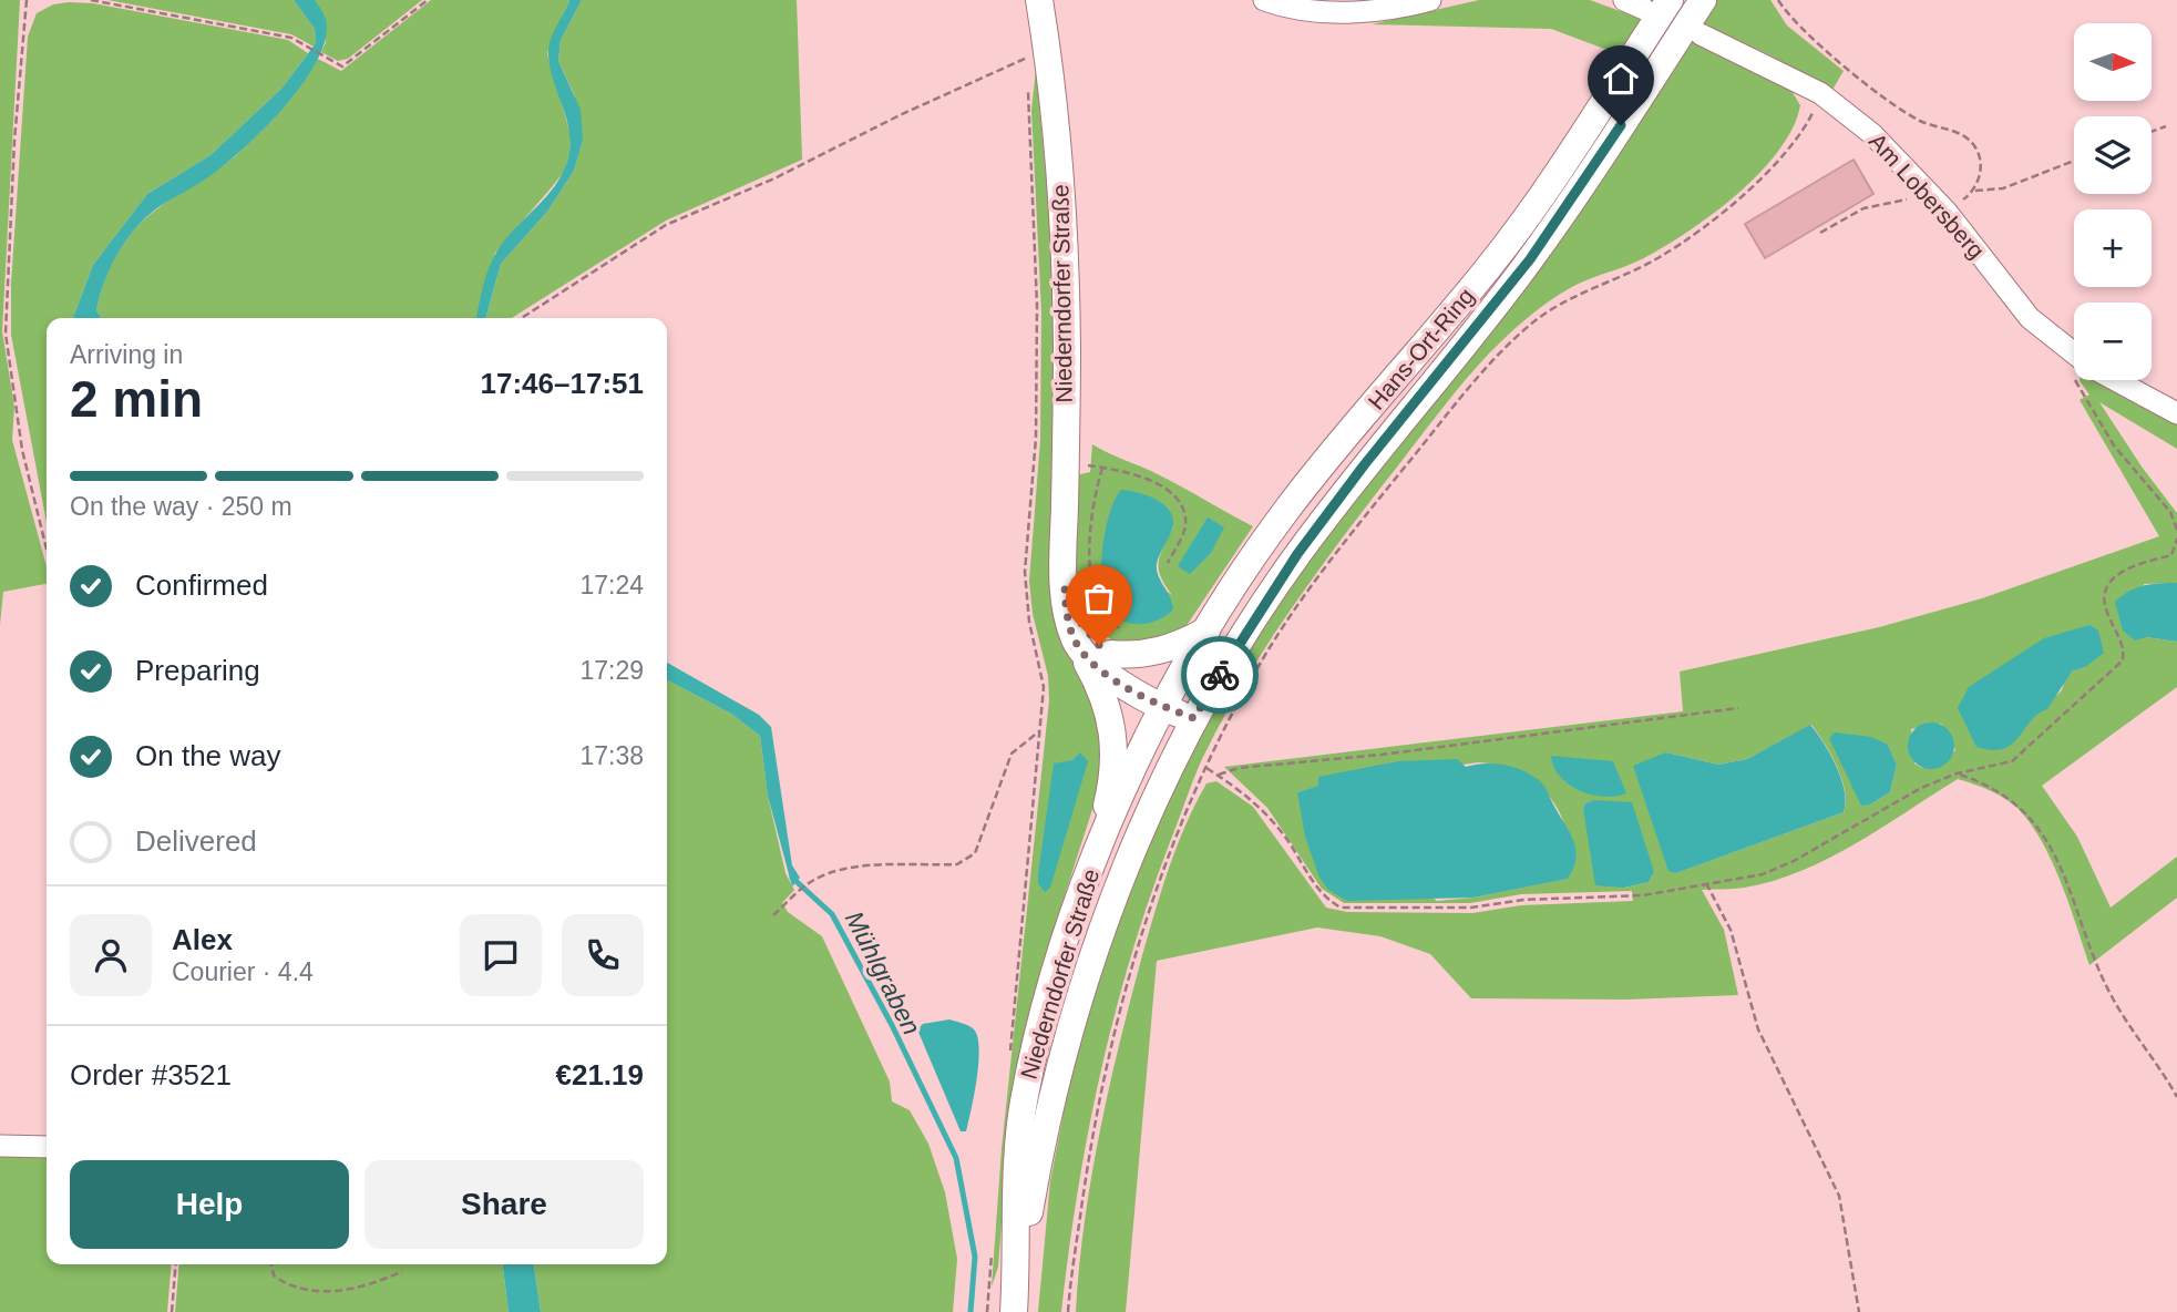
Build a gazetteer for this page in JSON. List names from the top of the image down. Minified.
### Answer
{"streets":{"main road":["Niederndorfer Straße","Hans-Ort-Ring"],"street":["Am Lobersberg"]},"crossings":[["Niederndorfer Straße","Hans-Ort-Ring"]],"water":["Mühlgraben"],"north":"right","page":{"map_buttons":["+","−"],"heading":["2 min","Arriving in","17:46–17:51"],"panel":["Alex","Courier · 4.4","Order #3521","€21.19"],"bar":"On the way · 250 m","list":[["Confirmed","17:24"],["Preparing","17:29"],["On the way","17:38"],"Delivered"],"buttons":["Help","Share"]}}
